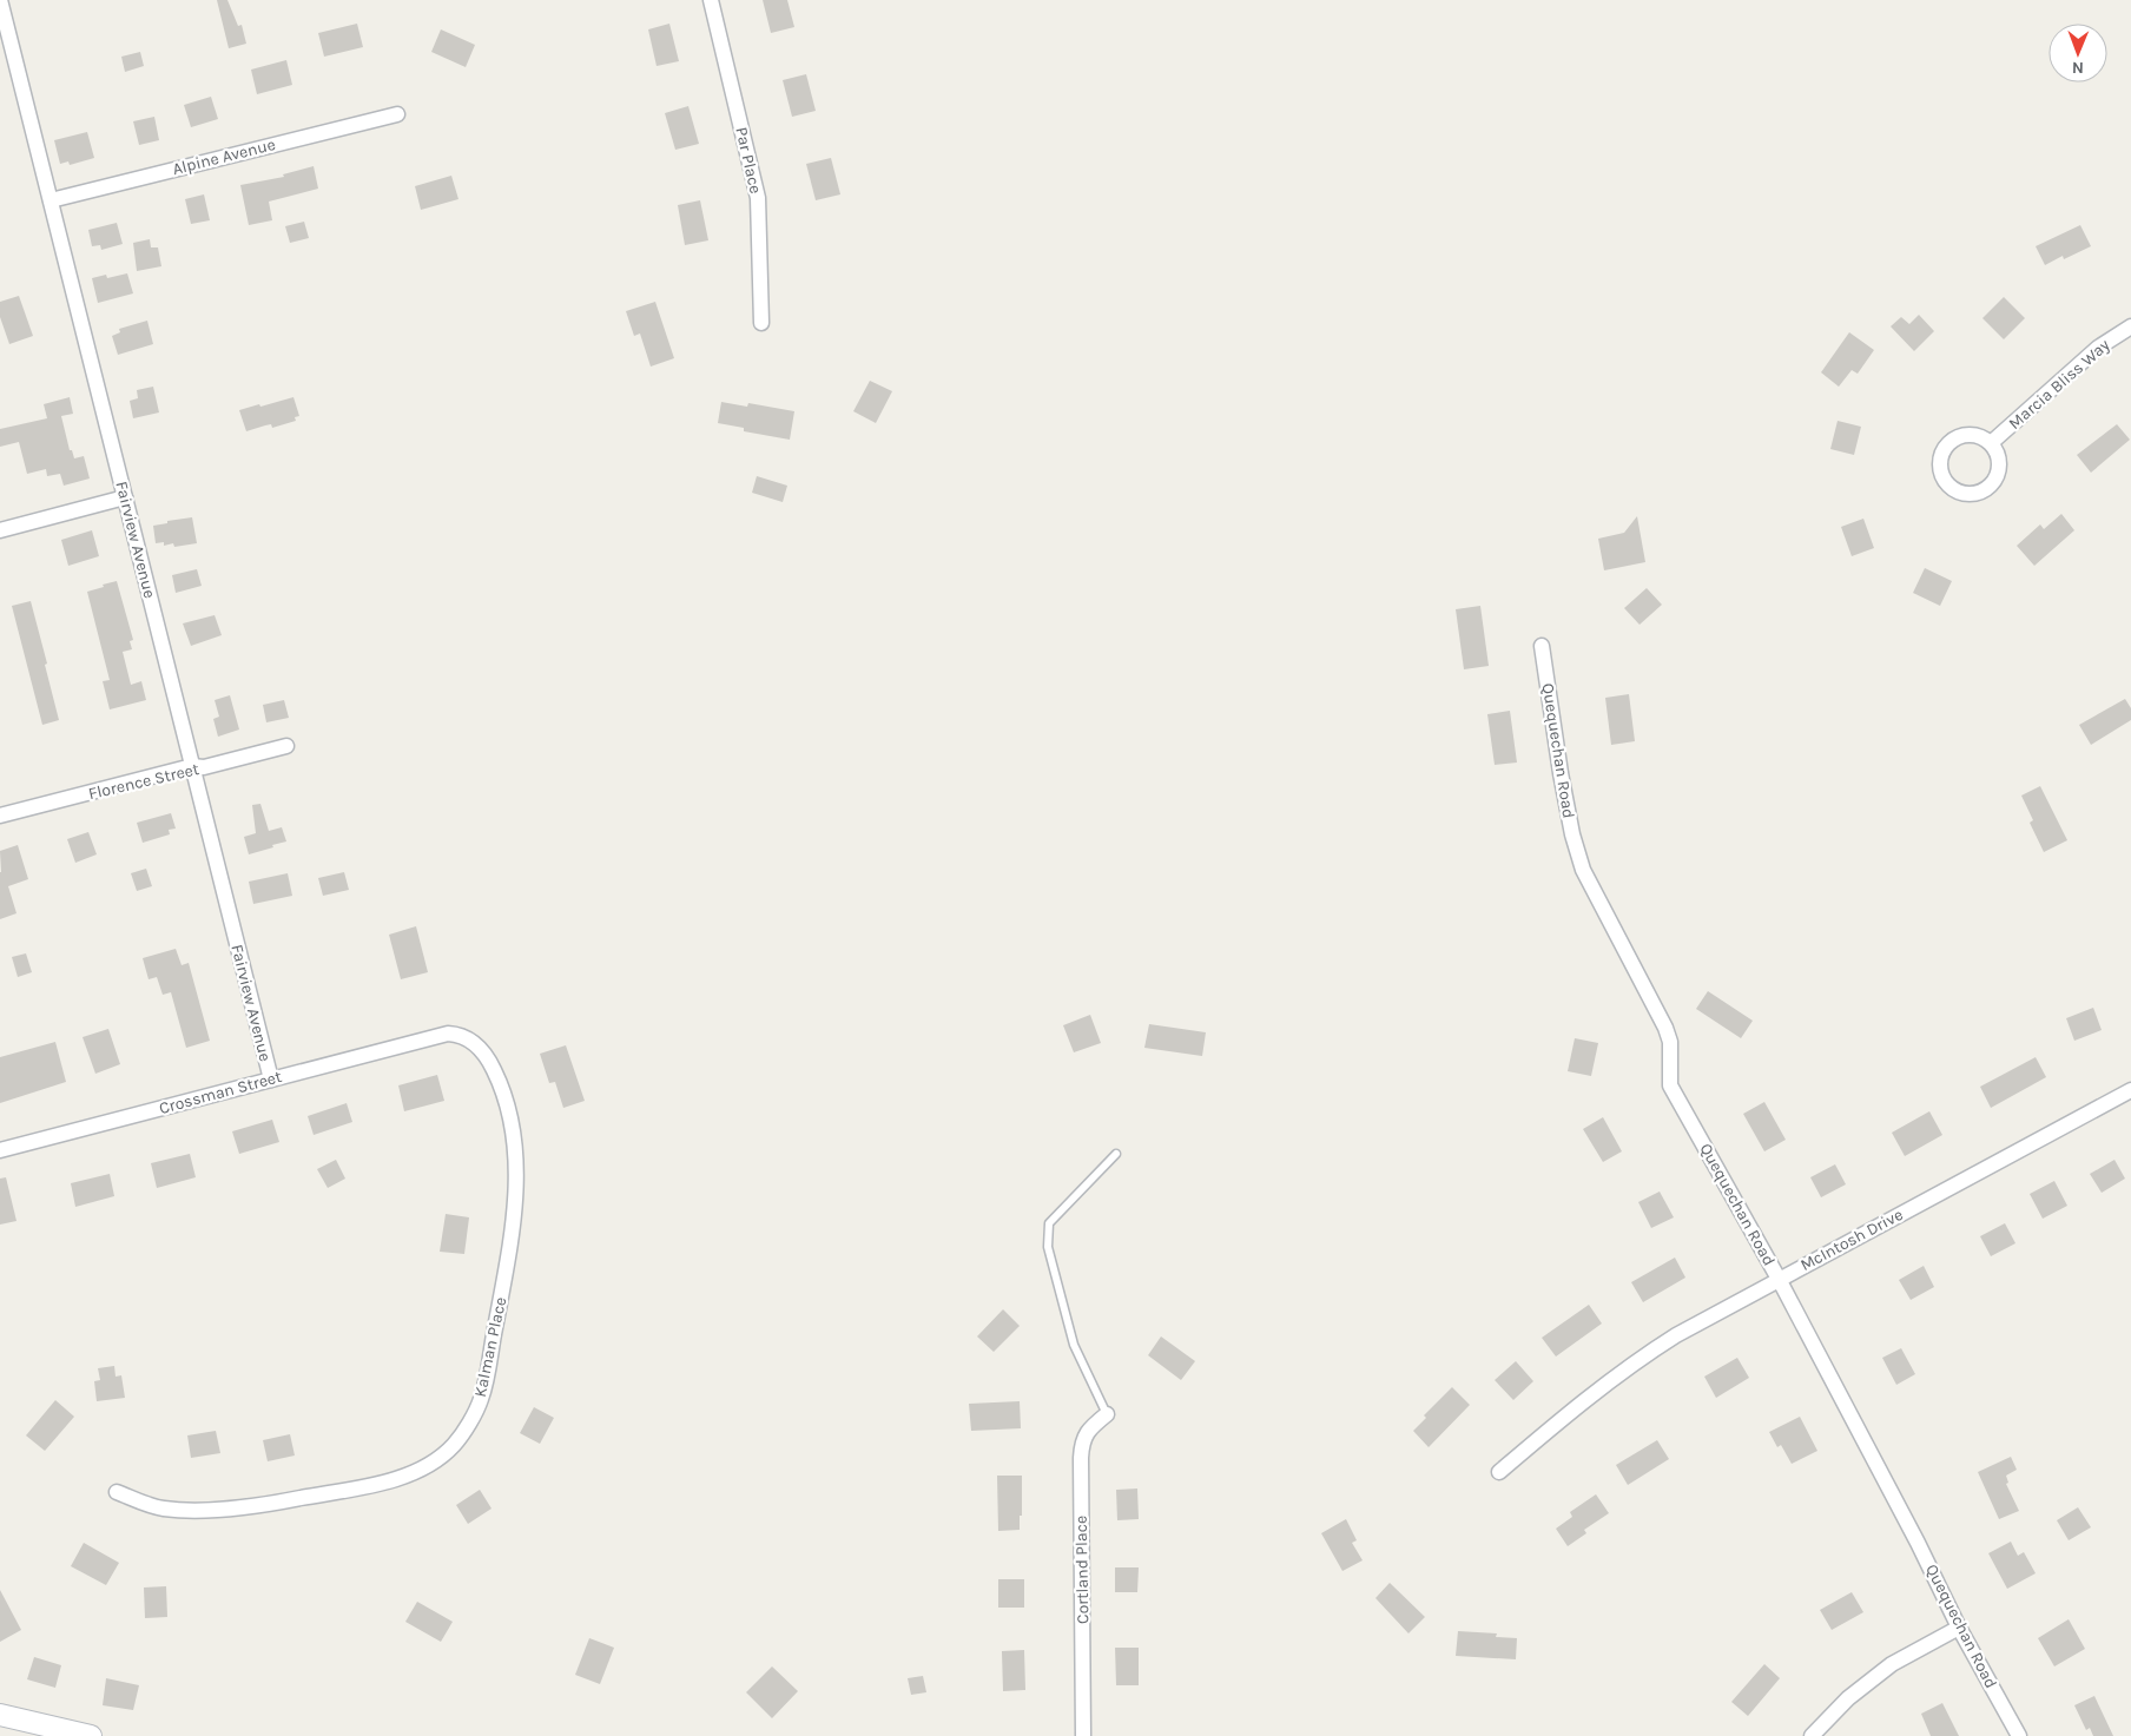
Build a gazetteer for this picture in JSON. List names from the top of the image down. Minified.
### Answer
{"streets":{"street":["Alpine Avenue","Par Place","Marcia Bliss Way","Fairview Avenue","Quequechan Road","Florence Street","Crossman Street","McIntosh Drive","Kalman Place","Cortland Place"]},"crossings":[["Alpine Avenue","Fairview Avenue"],["Fairview Avenue","Florence Street"],["Fairview Avenue","Crossman Street"],["Quequechan Road","McIntosh Drive"],["Crossman Street","Kalman Place"]],"north":"bottom"}
